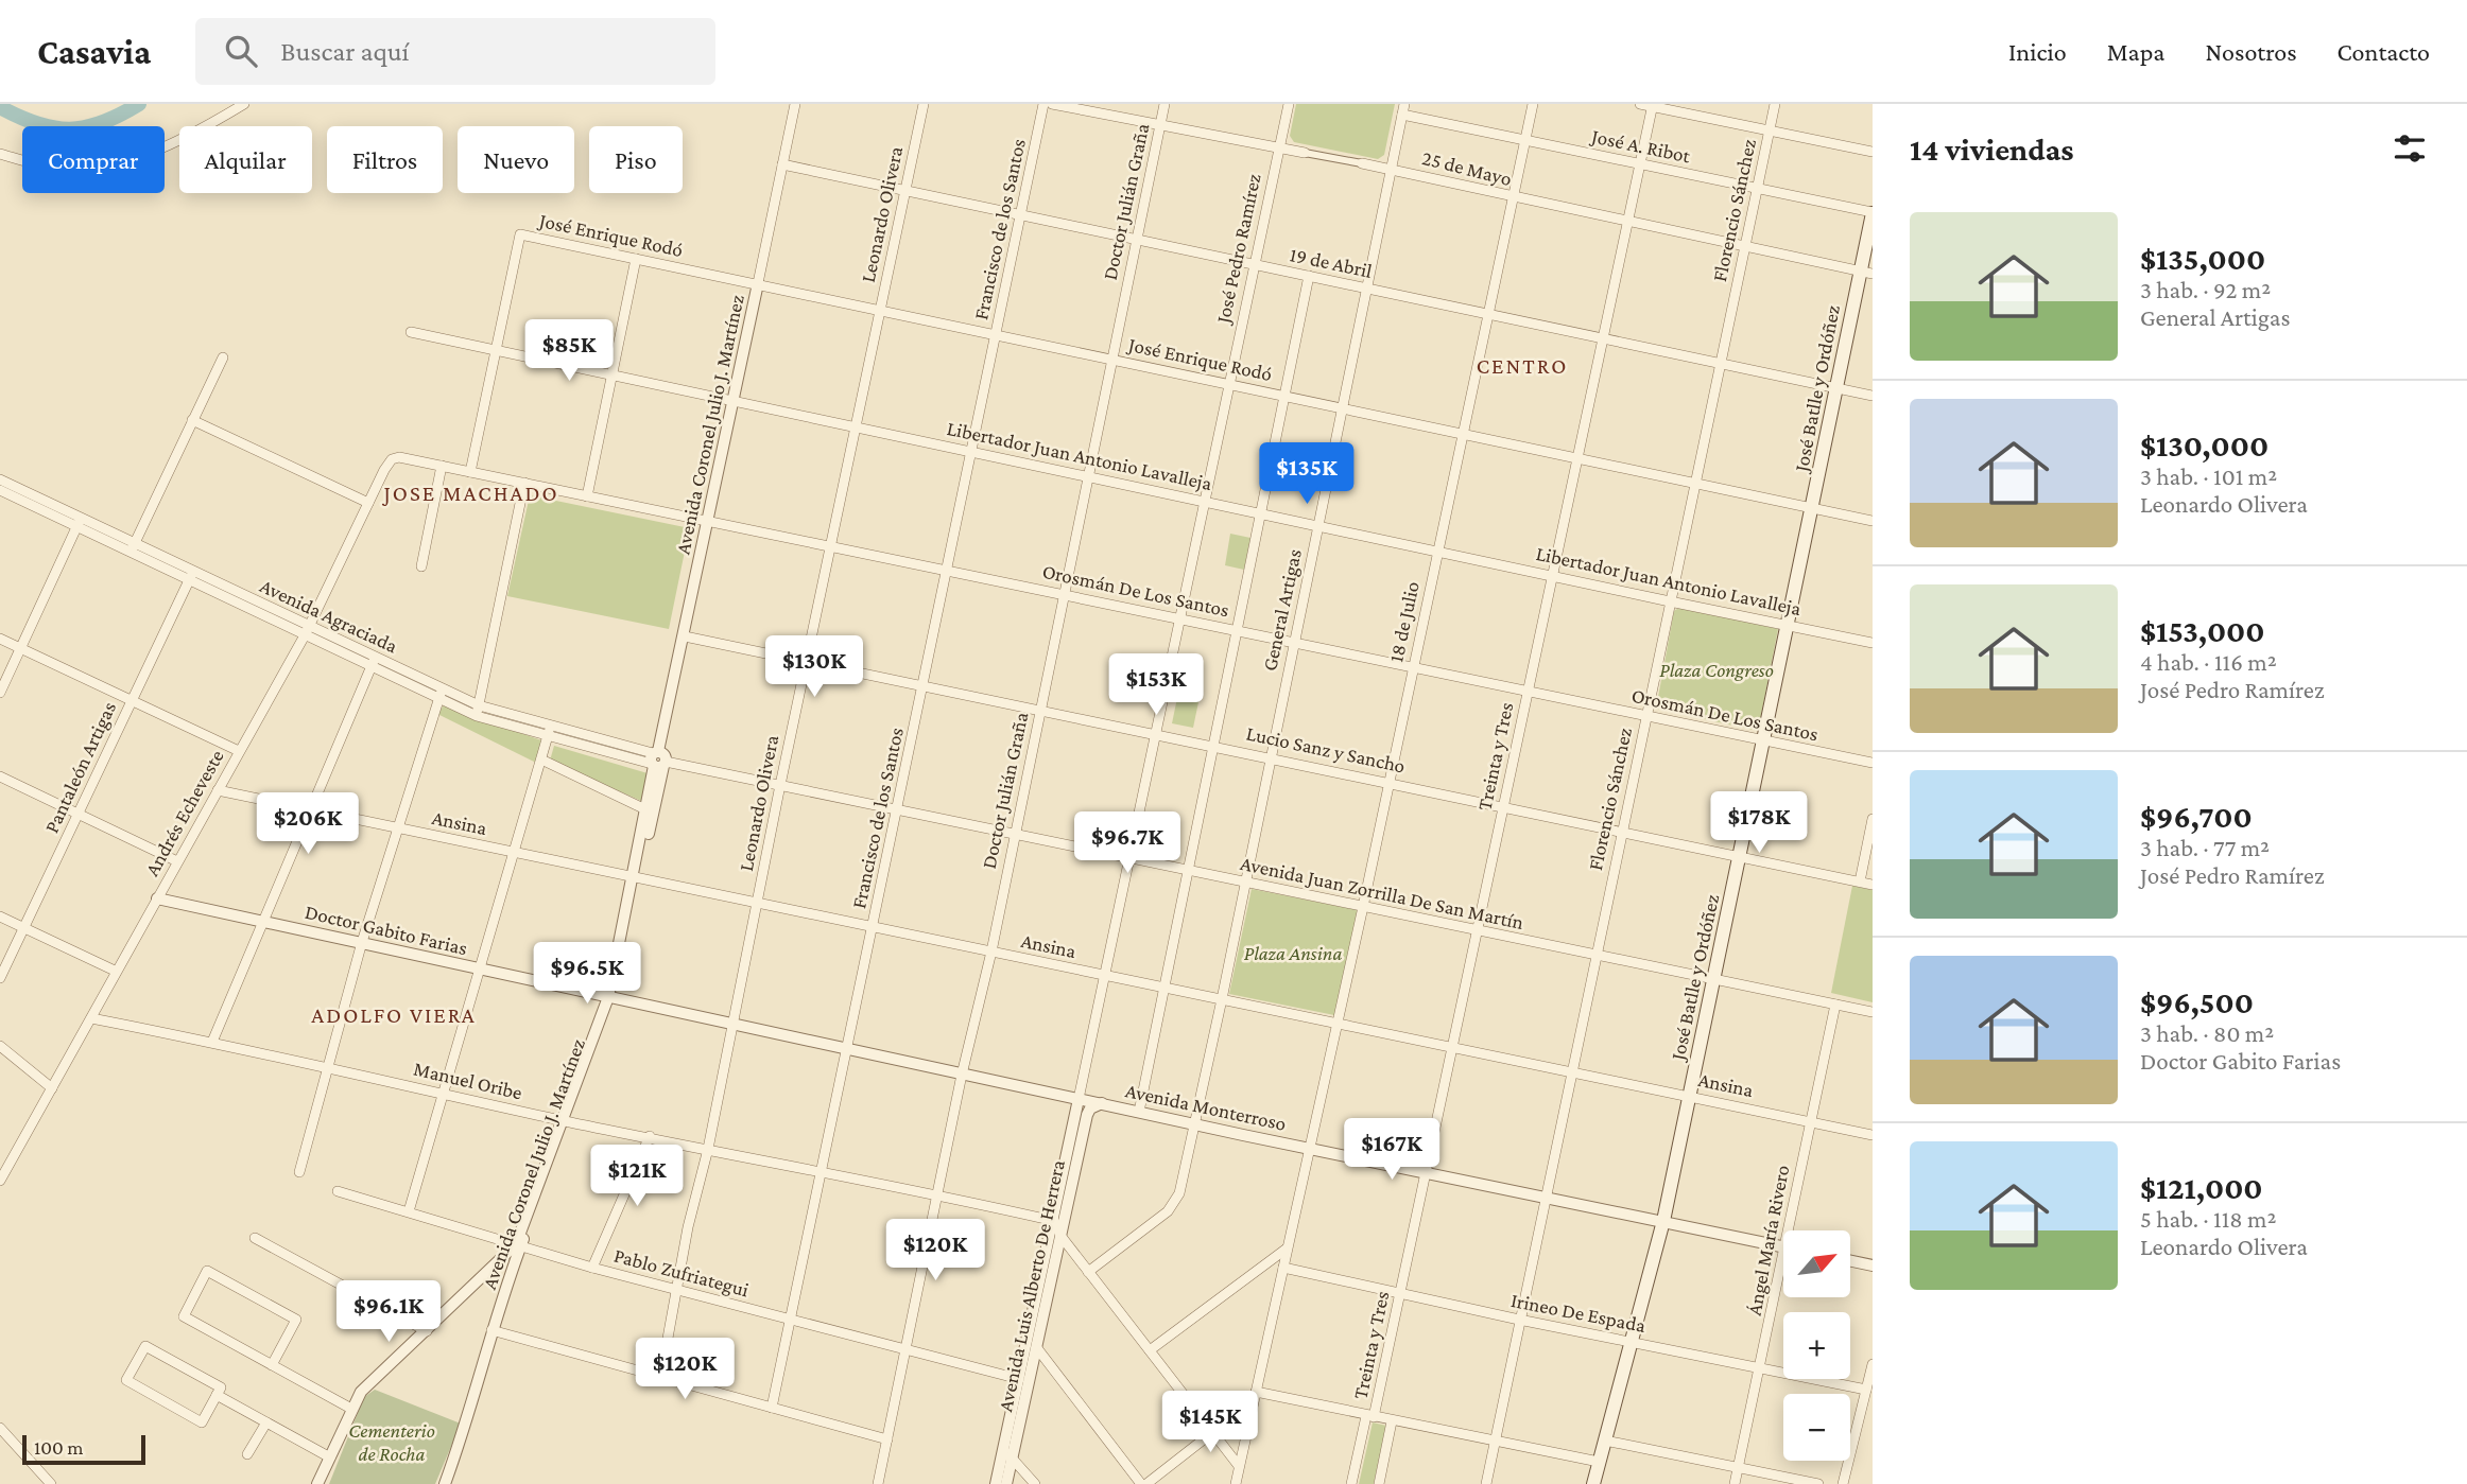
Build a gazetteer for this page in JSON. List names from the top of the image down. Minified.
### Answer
{"streets":{"main road":["José Batlle y Ordóñez"],"street":["José A. Ribot","25 de Mayo","Doctor Julián Graña","Florencio Sánchez","Leonardo Olivera","Francisco de los Santos","José Enrique Rodó","José Pedro Ramírez","19 de Abril","Avenida Coronel Julio J. Martínez","Libertador Juan Antonio Lavalleja","Orosmán De Los Santos","General Artigas","Avenida Agraciada","18 de Julio","Lucio Sanz y Sancho","Treinta y Tres","Pantaleón Artigas","Andrés Echeveste","Ansina","Avenida Juan Zorrilla De San Martín","Doctor Gabito Farias","Manuel Oribe","Avenida Monterroso","Ángel María Rivero","Pablo Zufriategui","Avenida Luis Alberto De Herrera","Irineo De Espada"]},"crossings":[["José A. Ribot","Florencio Sánchez"],["José A. Ribot","José Batlle y Ordóñez"],["José A. Ribot","General Artigas"],["José A. Ribot","18 de Julio"],["José A. Ribot","Treinta y Tres"],["25 de Mayo","Doctor Julián Graña"],["25 de Mayo","Florencio Sánchez"],["25 de Mayo","José Pedro Ramírez"],["25 de Mayo","José Batlle y Ordóñez"],["25 de Mayo","General Artigas"],["25 de Mayo","18 de Julio"],["25 de Mayo","Treinta y Tres"],["Doctor Julián Graña","José Enrique Rodó"],["Doctor Julián Graña","19 de Abril"],["Doctor Julián Graña","Libertador Juan Antonio Lavalleja"],["Doctor Julián Graña","Orosmán De Los Santos"],["Doctor Julián Graña","Lucio Sanz y Sancho"],["Doctor Julián Graña","Ansina"],["Doctor Julián Graña","Avenida Juan Zorrilla De San Martín"],["Doctor Julián Graña","Manuel Oribe"],["Doctor Julián Graña","Avenida Monterroso"],["Doctor Julián Graña","Pablo Zufriategui"],["Florencio Sánchez","José Enrique Rodó"],["Florencio Sánchez","19 de Abril"],["Florencio Sánchez","Libertador Juan Antonio Lavalleja"],["Florencio Sánchez","Orosmán De Los Santos"],["Florencio Sánchez","Lucio Sanz y Sancho"],["Florencio Sánchez","Ansina"],["Florencio Sánchez","Avenida Juan Zorrilla De San Martín"],["Florencio Sánchez","Avenida Monterroso"],["Florencio Sánchez","Irineo De Espada"],["Leonardo Olivera","José Enrique Rodó"],["Leonardo Olivera","19 de Abril"],["Leonardo Olivera","Libertador Juan Antonio Lavalleja"],["Leonardo Olivera","Orosmán De Los Santos"],["Leonardo Olivera","Lucio Sanz y Sancho"],["Leonardo Olivera","Ansina"],["Leonardo Olivera","Avenida Juan Zorrilla De San Martín"],["Leonardo Olivera","Manuel Oribe"],["Leonardo Olivera","Avenida Monterroso"],["Leonardo Olivera","Pablo Zufriategui"],["Francisco de los Santos","José Enrique Rodó"],["Francisco de los Santos","19 de Abril"],["Francisco de los Santos","Libertador Juan Antonio Lavalleja"],["Francisco de los Santos","Orosmán De Los Santos"],["Francisco de los Santos","Lucio Sanz y Sancho"],["Francisco de los Santos","Ansina"],["Francisco de los Santos","Avenida Juan Zorrilla De San Martín"],["Francisco de los Santos","Manuel Oribe"],["Francisco de los Santos","Avenida Monterroso"],["Francisco de los Santos","Pablo Zufriategui"],["José Enrique Rodó","José Pedro Ramírez"],["José Enrique Rodó","José Batlle y Ordóñez"],["José Enrique Rodó","Avenida Coronel Julio J. Martínez"],["José Enrique Rodó","Libertador Juan Antonio Lavalleja"],["José Enrique Rodó","General Artigas"],["José Enrique Rodó","18 de Julio"],["José Enrique Rodó","Treinta y Tres"],["José Pedro Ramírez","19 de Abril"],["José Pedro Ramírez","Libertador Juan Antonio Lavalleja"],["José Pedro Ramírez","Orosmán De Los Santos"],["José Pedro Ramírez","Lucio Sanz y Sancho"],["José Pedro Ramírez","Ansina"],["José Pedro Ramírez","Avenida Juan Zorrilla De San Martín"],["José Pedro Ramírez","Avenida Monterroso"],["José Pedro Ramírez","Avenida Luis Alberto De Herrera"],["19 de Abril","José Batlle y Ordóñez"],["19 de Abril","Avenida Coronel Julio J. Martínez"],["19 de Abril","General Artigas"],["19 de Abril","18 de Julio"],["19 de Abril","Treinta y Tres"],["José Batlle y Ordóñez","Libertador Juan Antonio Lavalleja"],["José Batlle y Ordóñez","Orosmán De Los Santos"],["José Batlle y Ordóñez","Lucio Sanz y Sancho"],["José Batlle y Ordóñez","Ansina"],["José Batlle y Ordóñez","Avenida Juan Zorrilla De San Martín"],["José Batlle y Ordóñez","Avenida Monterroso"],["José Batlle y Ordóñez","Irineo De Espada"],["Avenida Coronel Julio J. Martínez","Libertador Juan Antonio Lavalleja"],["Avenida Coronel Julio J. Martínez","Orosmán De Los Santos"],["Avenida Coronel Julio J. Martínez","Avenida Agraciada"],["Avenida Coronel Julio J. Martínez","Lucio Sanz y Sancho"],["Avenida Coronel Julio J. Martínez","Ansina"],["Avenida Coronel Julio J. Martínez","Avenida Juan Zorrilla De San Martín"],["Avenida Coronel Julio J. Martínez","Doctor Gabito Farias"],["Avenida Coronel Julio J. Martínez","Manuel Oribe"],["Avenida Coronel Julio J. Martínez","Avenida Monterroso"],["Avenida Coronel Julio J. Martínez","Pablo Zufriategui"],["Libertador Juan Antonio Lavalleja","General Artigas"],["Libertador Juan Antonio Lavalleja","18 de Julio"],["Libertador Juan Antonio Lavalleja","Treinta y Tres"],["Orosmán De Los Santos","General Artigas"],["Orosmán De Los Santos","18 de Julio"],["Orosmán De Los Santos","Treinta y Tres"],["Orosmán De Los Santos","Andrés Echeveste"],["General Artigas","Lucio Sanz y Sancho"],["General Artigas","Ansina"],["General Artigas","Avenida Juan Zorrilla De San Martín"],["General Artigas","Avenida Monterroso"],["Avenida Agraciada","Pantaleón Artigas"],["Avenida Agraciada","Andrés Echeveste"],["Avenida Agraciada","Avenida Juan Zorrilla De San Martín"],["18 de Julio","Lucio Sanz y Sancho"],["18 de Julio","Ansina"],["18 de Julio","Avenida Juan Zorrilla De San Martín"],["18 de Julio","Avenida Monterroso"],["18 de Julio","Irineo De Espada"],["Lucio Sanz y Sancho","Treinta y Tres"],["Treinta y Tres","Ansina"],["Treinta y Tres","Avenida Juan Zorrilla De San Martín"],["Treinta y Tres","Avenida Monterroso"],["Treinta y Tres","Irineo De Espada"],["Andrés Echeveste","Ansina"],["Andrés Echeveste","Doctor Gabito Farias"],["Andrés Echeveste","Manuel Oribe"],["Ansina","Ángel María Rivero"],["Avenida Juan Zorrilla De San Martín","Ángel María Rivero"],["Doctor Gabito Farias","Avenida Monterroso"],["Manuel Oribe","Avenida Luis Alberto De Herrera"],["Avenida Monterroso","Avenida Luis Alberto De Herrera"],["Ángel María Rivero","Irineo De Espada"],["Pablo Zufriategui","Avenida Luis Alberto De Herrera"]],"districts":["CENTRO","JOSE MACHADO","ADOLFO VIERA"],"parks":["Plaza Congreso","Plaza Ansina","Cementerio de Rocha"],"scale_bar":"100 m","north":"top right","page":{"header":"Casavia","search":"Buscar aquí","nav":["Inicio","Mapa","Nosotros","Contacto"],"heading":"14 viviendas","chip":["Comprar","Alquilar","Filtros","Nuevo","Piso"],"list":[{"name":"$135,000","note":"3 hab. · 92 m² · General Artigas"},{"name":"$130,000","note":"3 hab. · 101 m² · Leonardo Olivera"},{"name":"$153,000","note":"4 hab. · 116 m² · José Pedro Ramírez"},{"name":"$96,700","note":"3 hab. · 77 m² · José Pedro Ramírez"},{"name":"$96,500","note":"3 hab. · 80 m² · Doctor Gabito Farias"},{"name":"$121,000","note":"5 hab. · 118 m² · Leonardo Olivera"}],"price":["$85K","$135K","$130K","$153K","$178K","$206K","$96.7K","$96.5K","$167K","$121K","$120K","$96.1K","$120K","$145K"],"map_buttons":["+","−"],"scale":"100 m"}}
